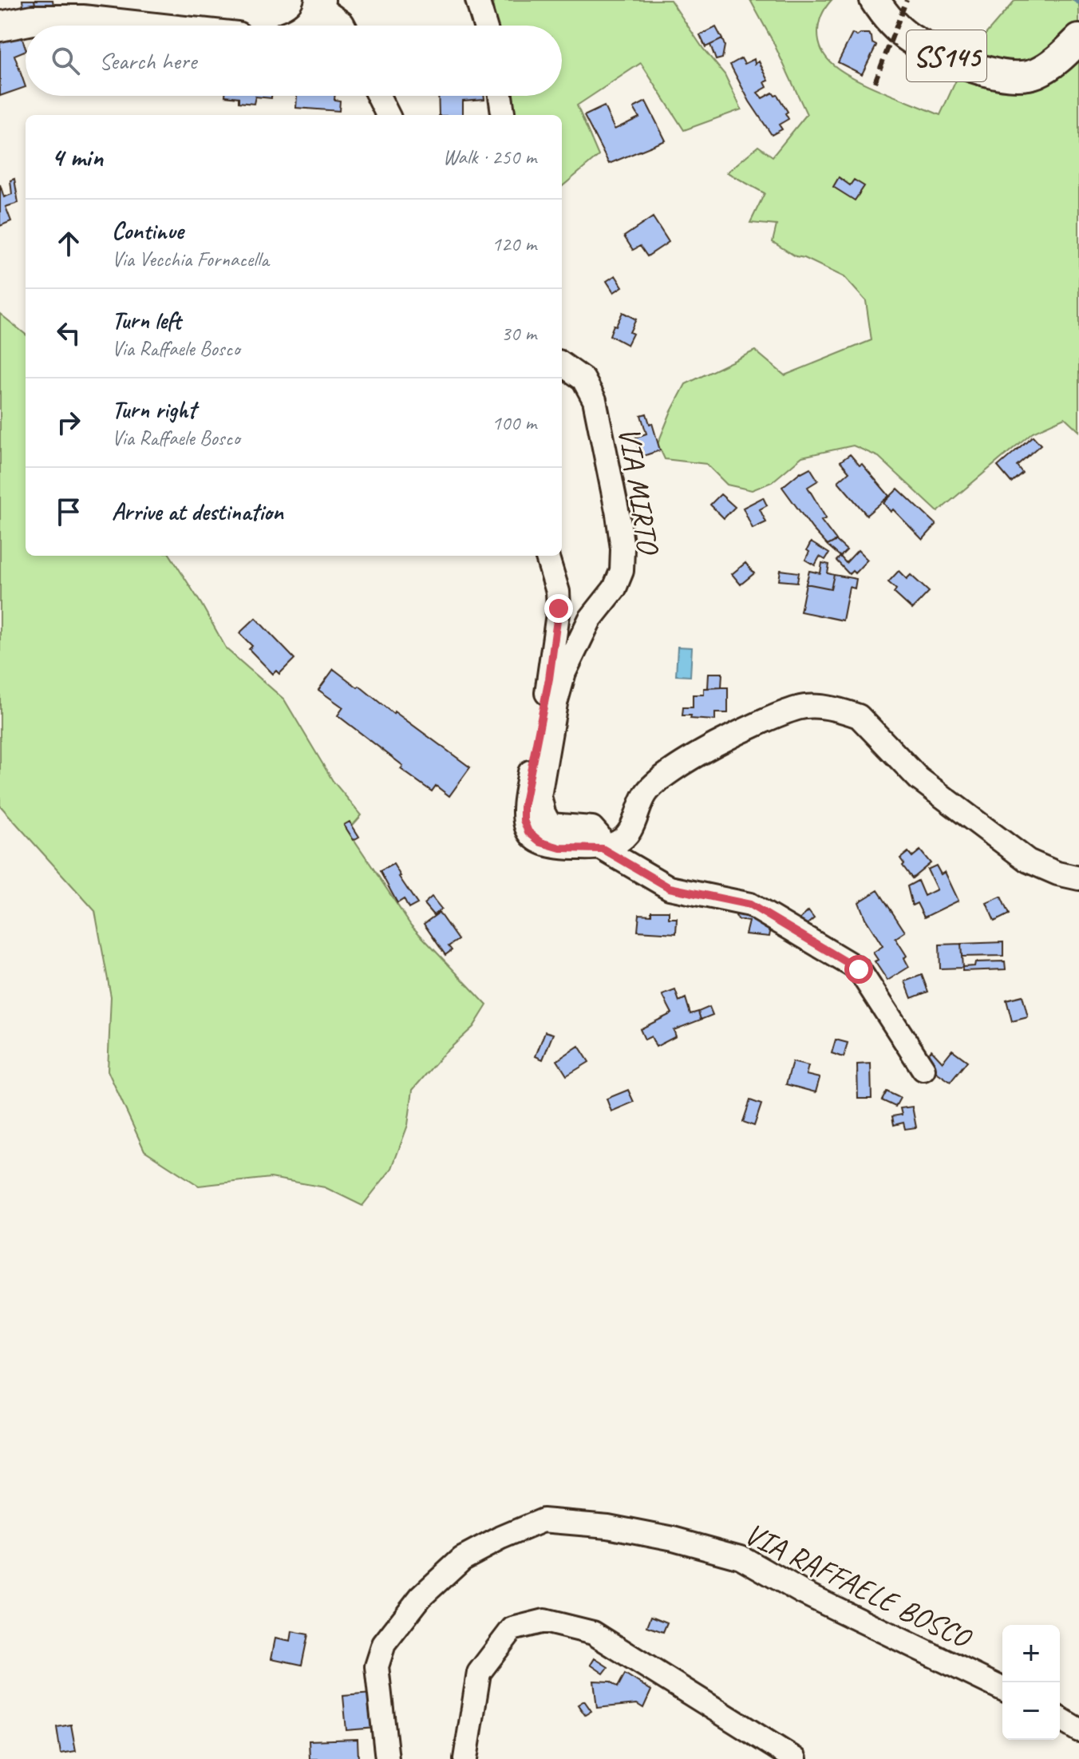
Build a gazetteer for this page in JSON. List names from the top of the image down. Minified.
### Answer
{"streets":{"main road":["SS145"],"street":["VIA MIRTO","VIA RAFFAELE BOSCO"]},"page":{"search":"Search here","heading":["4 min","Walk · 250 m"],"list":[["Continue","Via Vecchia Fornacella","120 m"],["Turn left","Via Raffaele Bosco","30 m"],["Turn right","Via Raffaele Bosco","100 m"],"Arrive at destination"],"map_buttons":["+","−"]}}
